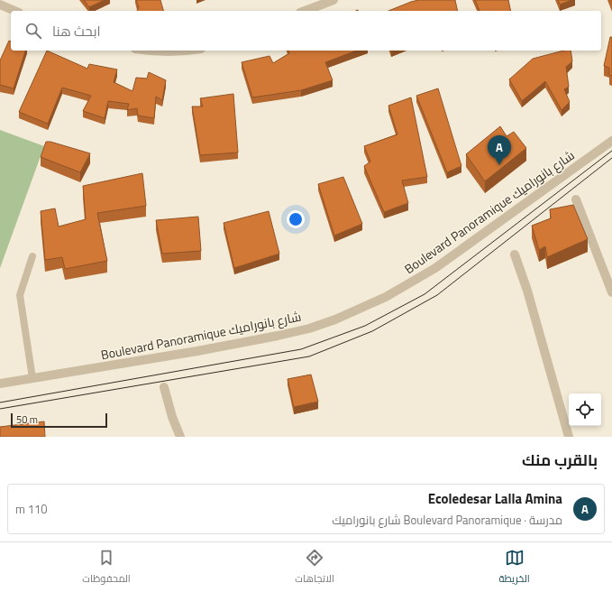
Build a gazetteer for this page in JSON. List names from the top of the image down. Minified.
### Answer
{"streets":{"street":["Boulevard Panoramique شارع بانوراميك"]},"scale_bar":"50 m","page":{"search":"ابحث هنا","pins":"A","scale":"50 m","heading":"بالقرب منك","list":[{"mark":"A","name":"Ecoledesar Lalla Amina","note":"مدرسة · Boulevard Panoramique شارع بانوراميك","value":"110 m"}],"nav":["الخريطة","الاتجاهات","المحفوظات"]}}
